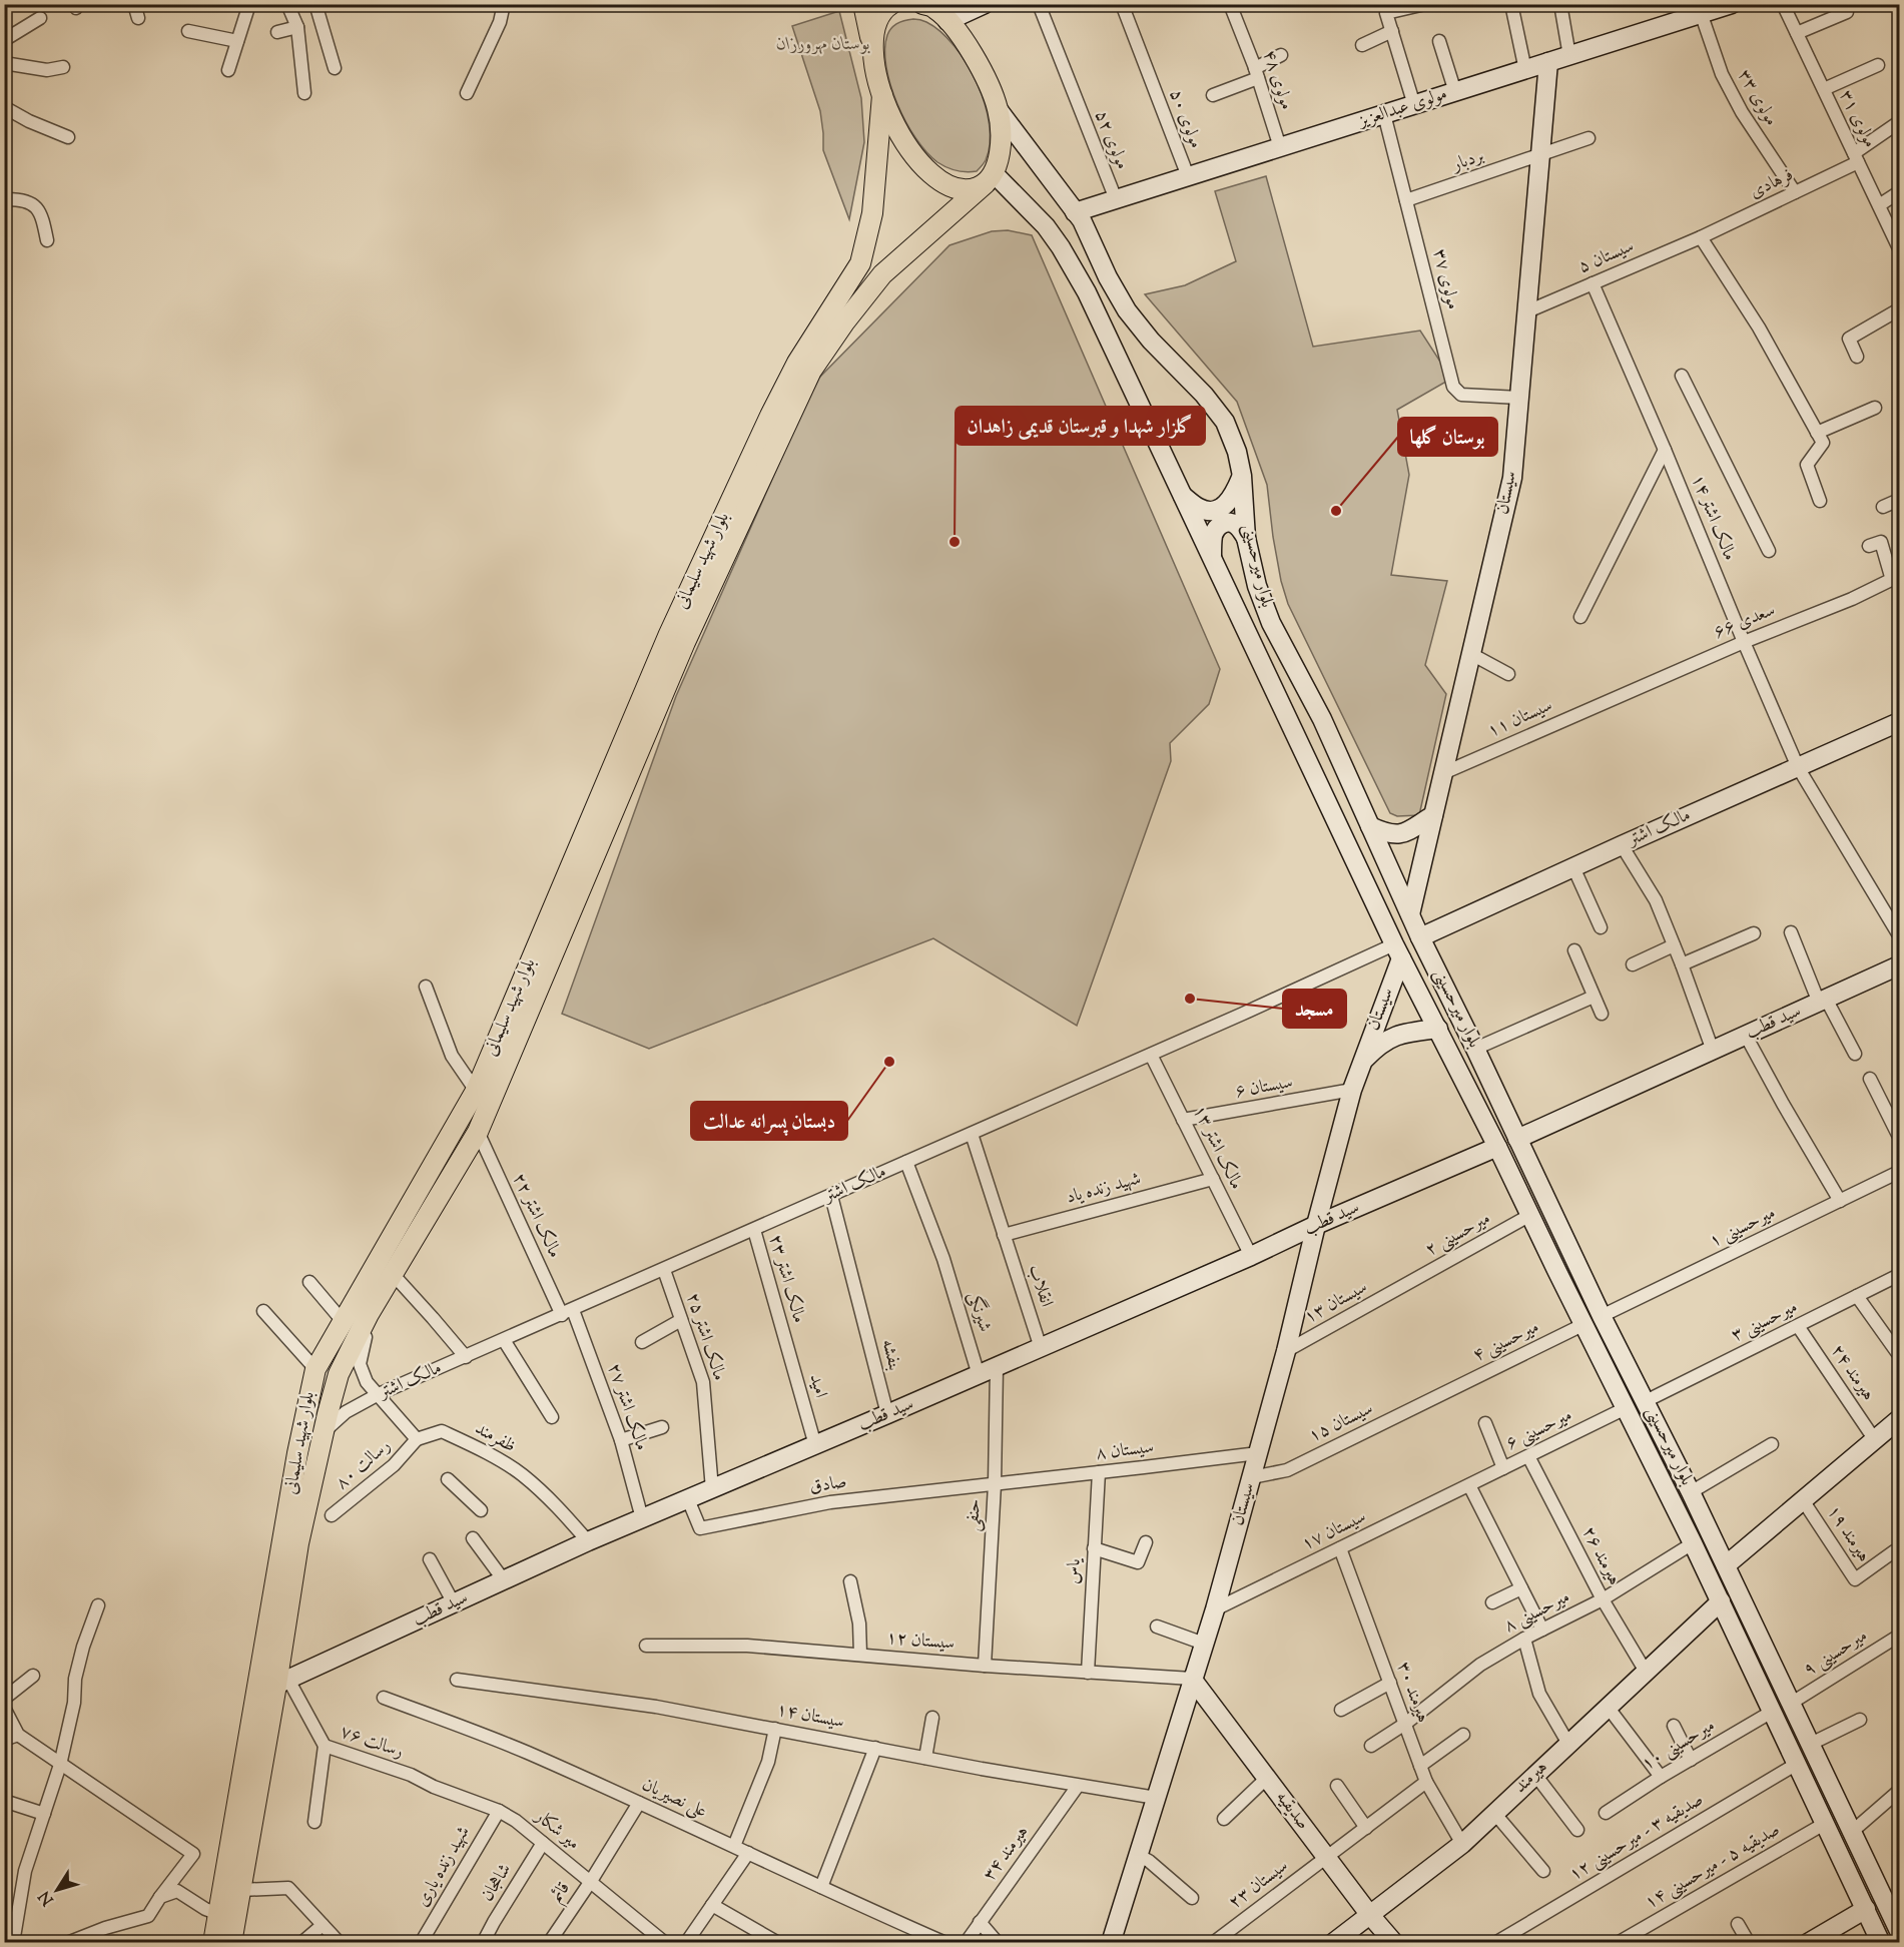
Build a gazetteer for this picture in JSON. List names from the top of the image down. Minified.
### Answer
{"streets":{"main road":["مولوی عبدالعزیز","سیستان","بلوار شهید سلیمانی","بلوار میرحسینی","مالک اشتر","سید قطب","هیرمند","صدیقیه"],"street":["مولوی ۴۸","مولوی ۳۳","مولوی ۵۰","مولوی ۳۱","مولوی ۵۲","بردبار","فرهادی","سیستان ۵","مولوی ۳۷","مالک اشتر ۱۴","سعدی ۶۶","سیستان ۱۱","سیستان ۶","مالک اشتر ۱۳","شهید زنده یاد","مالک اشتر ۲۲","میرحسینی ۱","میرحسینی ۲","مالک اشتر ۲۳","انقلاب","سیستان ۱۳","شیرنگی","میرحسینی ۳","مالک اشتر ۲۵","میرحسینی ۴","بنفشه","هیرمند ۲۴","امید","مالک اشتر ۲۷","سیستان ۱۵","میرحسینی ۶","ظفرمند","سیستان ۸","رسالت ۸۰","صادق","حنفی","سیستان ۱۷","هیرمند ۱۹","هیرمند ۲۶","یاس","میرحسینی ۸","سیستان ۱۲","میرحسینی ۹","هیرمند ۳۰","سیستان ۱۴","رسالت ۷۶","میرحسینی ۱۰","علی نصیریان","میر شکار","صدیقیه ۳ - میرحسینی ۱۲","هیرمند ۳۴","شهید زنده یاری","صدیقیه ۵ - میرحسینی ۱۴","شاهجان","سیستان ۲۳","قائم"]},"crossings":[["مولوی ۴۸","مولوی عبدالعزیز"],["مولوی ۳۳","مولوی عبدالعزیز"],["مولوی ۳۳","فرهادی"],["مولوی عبدالعزیز","مولوی ۵۰"],["مولوی عبدالعزیز","مولوی ۵۲"],["مولوی عبدالعزیز","مولوی ۳۷"],["مولوی عبدالعزیز","سیستان"],["مولوی عبدالعزیز","بلوار میرحسینی"],["مولوی ۳۱","فرهادی"],["بردبار","مولوی ۳۷"],["بردبار","سیستان"],["فرهادی","سیستان ۵"],["سیستان ۵","سیستان"],["سیستان ۵","مالک اشتر ۱۴"],["مولوی ۳۷","سیستان"],["سیستان","بلوار میرحسینی"],["سیستان","سیستان ۱۱"],["سیستان","مالک اشتر"],["سیستان","سید قطب"],["سیستان","سیستان ۶"],["سیستان","سیستان ۱۳"],["سیستان","سیستان ۱۵"],["سیستان","سیستان ۸"],["سیستان","سیستان ۱۷"],["سیستان","سیستان ۱۲"],["سیستان","سیستان ۱۴"],["سیستان","صدیقیه"],["مالک اشتر ۱۴","سعدی ۶۶"],["مالک اشتر ۱۴","مالک اشتر"],["بلوار شهید سلیمانی","بلوار میرحسینی"],["بلوار شهید سلیمانی","مالک اشتر"],["بلوار شهید سلیمانی","سید قطب"],["بلوار شهید سلیمانی","مالک اشتر ۲۲"],["بلوار شهید سلیمانی","رسالت ۷۶"],["بلوار میرحسینی","مالک اشتر"],["بلوار میرحسینی","سید قطب"],["بلوار میرحسینی","میرحسینی ۱"],["بلوار میرحسینی","میرحسینی ۲"],["بلوار میرحسینی","میرحسینی ۳"],["بلوار میرحسینی","میرحسینی ۴"],["بلوار میرحسینی","میرحسینی ۶"],["بلوار میرحسینی","میرحسینی ۸"],["بلوار میرحسینی","میرحسینی ۹"],["بلوار میرحسینی","میرحسینی ۱۰"],["بلوار میرحسینی","هیرمند"],["بلوار میرحسینی","صدیقیه ۳ - میرحسینی ۱۲"],["بلوار میرحسینی","صدیقیه ۵ - میرحسینی ۱۴"],["سعدی ۶۶","سیستان ۱۱"],["مالک اشتر","مالک اشتر ۱۳"],["مالک اشتر","مالک اشتر ۲۲"],["مالک اشتر","مالک اشتر ۲۳"],["مالک اشتر","انقلاب"],["مالک اشتر","شیرنگی"],["مالک اشتر","مالک اشتر ۲۵"],["مالک اشتر","بنفشه"],["مالک اشتر","مالک اشتر ۲۷"],["سید قطب","مالک اشتر ۱۳"],["سید قطب","انقلاب"],["سید قطب","شیرنگی"],["سید قطب","مالک اشتر ۲۵"],["سید قطب","بنفشه"],["سید قطب","امید"],["سید قطب","مالک اشتر ۲۷"],["سید قطب","ظفرمند"],["سید قطب","صادق"],["سید قطب","حنفی"],["سید قطب","رسالت ۷۶"],["سیستان ۶","مالک اشتر ۱۳"],["مالک اشتر ۱۳","شهید زنده یاد"],["شهید زنده یاد","انقلاب"],["مالک اشتر ۲۲","مالک اشتر ۲۷"],["میرحسینی ۲","سیستان ۱۳"],["مالک اشتر ۲۳","امید"],["میرحسینی ۳","هیرمند ۲۴"],["میرحسینی ۴","سیستان ۱۵"],["میرحسینی ۶","سیستان ۱۷"],["میرحسینی ۶","هیرمند ۲۶"],["ظفرمند","رسالت ۸۰"],["سیستان ۸","صادق"],["سیستان ۸","حنفی"],["سیستان ۸","یاس"],["صادق","حنفی"],["حنفی","سیستان ۱۲"],["سیستان ۱۷","هیرمند ۳۰"],["هیرمند ۲۶","میرحسینی ۸"],["هیرمند ۲۶","هیرمند"],["یاس","سیستان ۱۲"],["میرحسینی ۸","هیرمند ۳۰"],["سیستان ۱۲","صدیقیه"],["هیرمند ۳۰","هیرمند"],["هیرمند ۳۰","سیستان ۲۳"],["سیستان ۱۴","هیرمند ۳۴"],["رسالت ۷۶","میر شکار"],["هیرمند","صدیقیه"],["علی نصیریان","قائم"],["صدیقیه","سیستان ۲۳"],["میر شکار","شهید زنده یاری"],["میر شکار","شاهجان"],["میر شکار","قائم"]],"parks":["بوستان مهرورزان"],"places":["بوستان گلها","گلزار شهدا و قبرستان قدیمی زاهدان","مسجد","دبستان پسرانه عدالت"],"north":"bottom left"}
